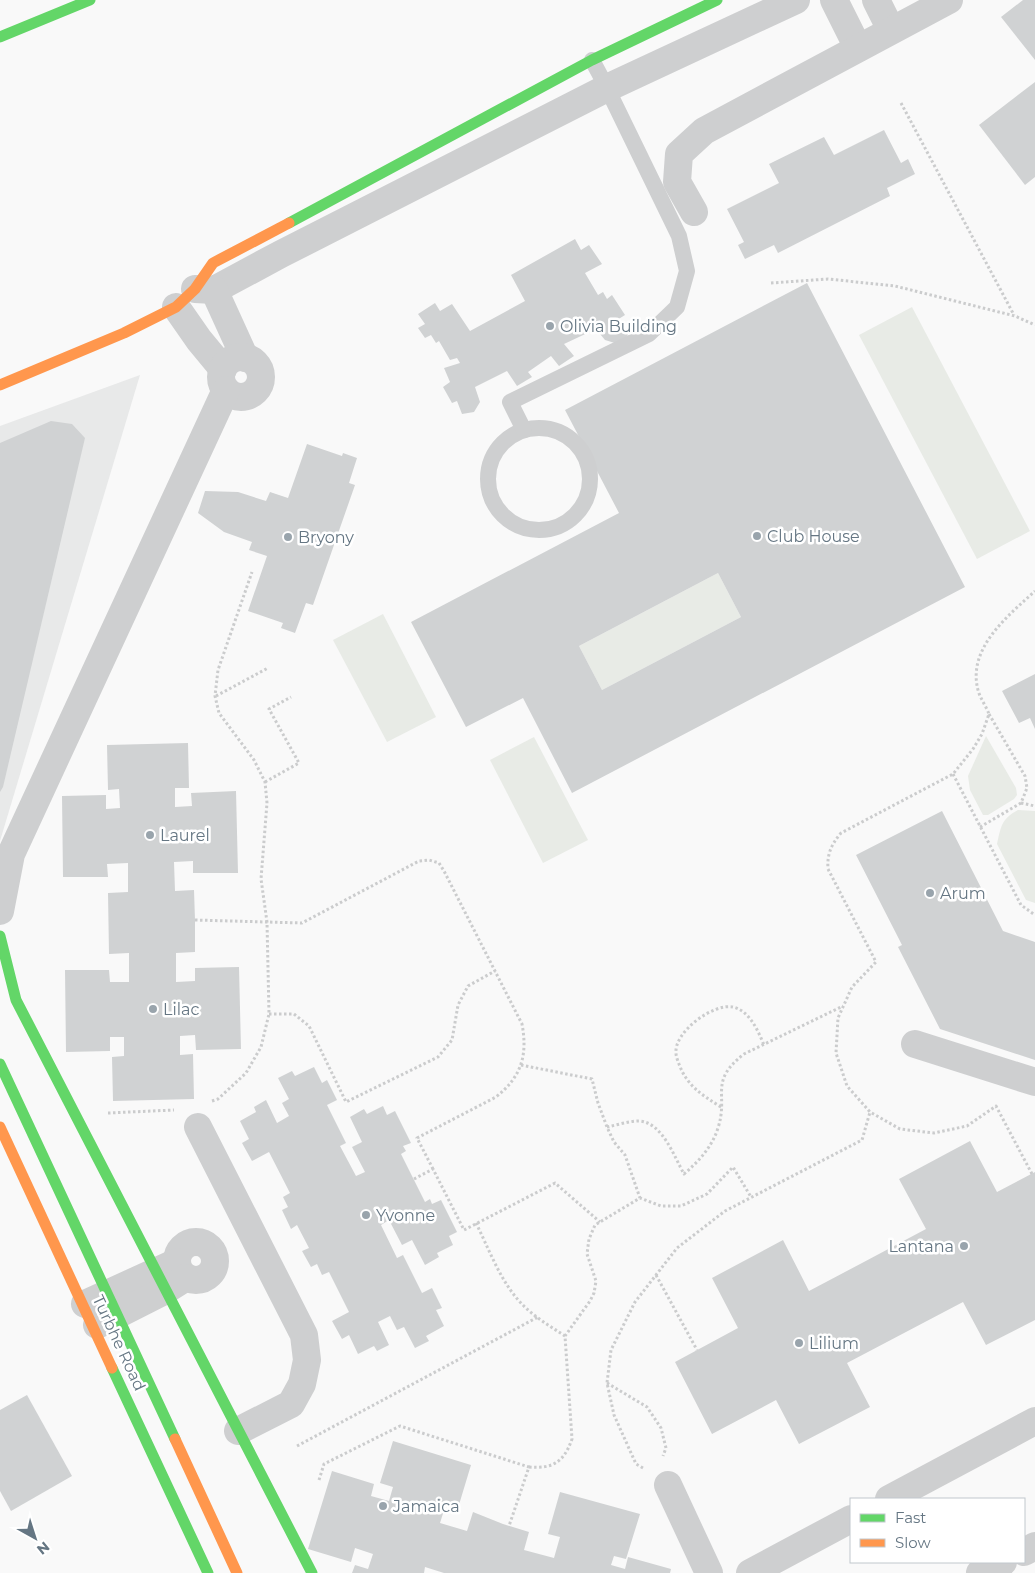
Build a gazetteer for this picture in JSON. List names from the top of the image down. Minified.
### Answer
{"streets":{"street":["Turbhe Road"]},"places":["Olivia Building","Club House","Bryony","Laurel","Arum","Lilac","Yvonne","Lantana","Lilium","Jamaica"],"legend":["Fast","Slow"],"north":"bottom right"}
